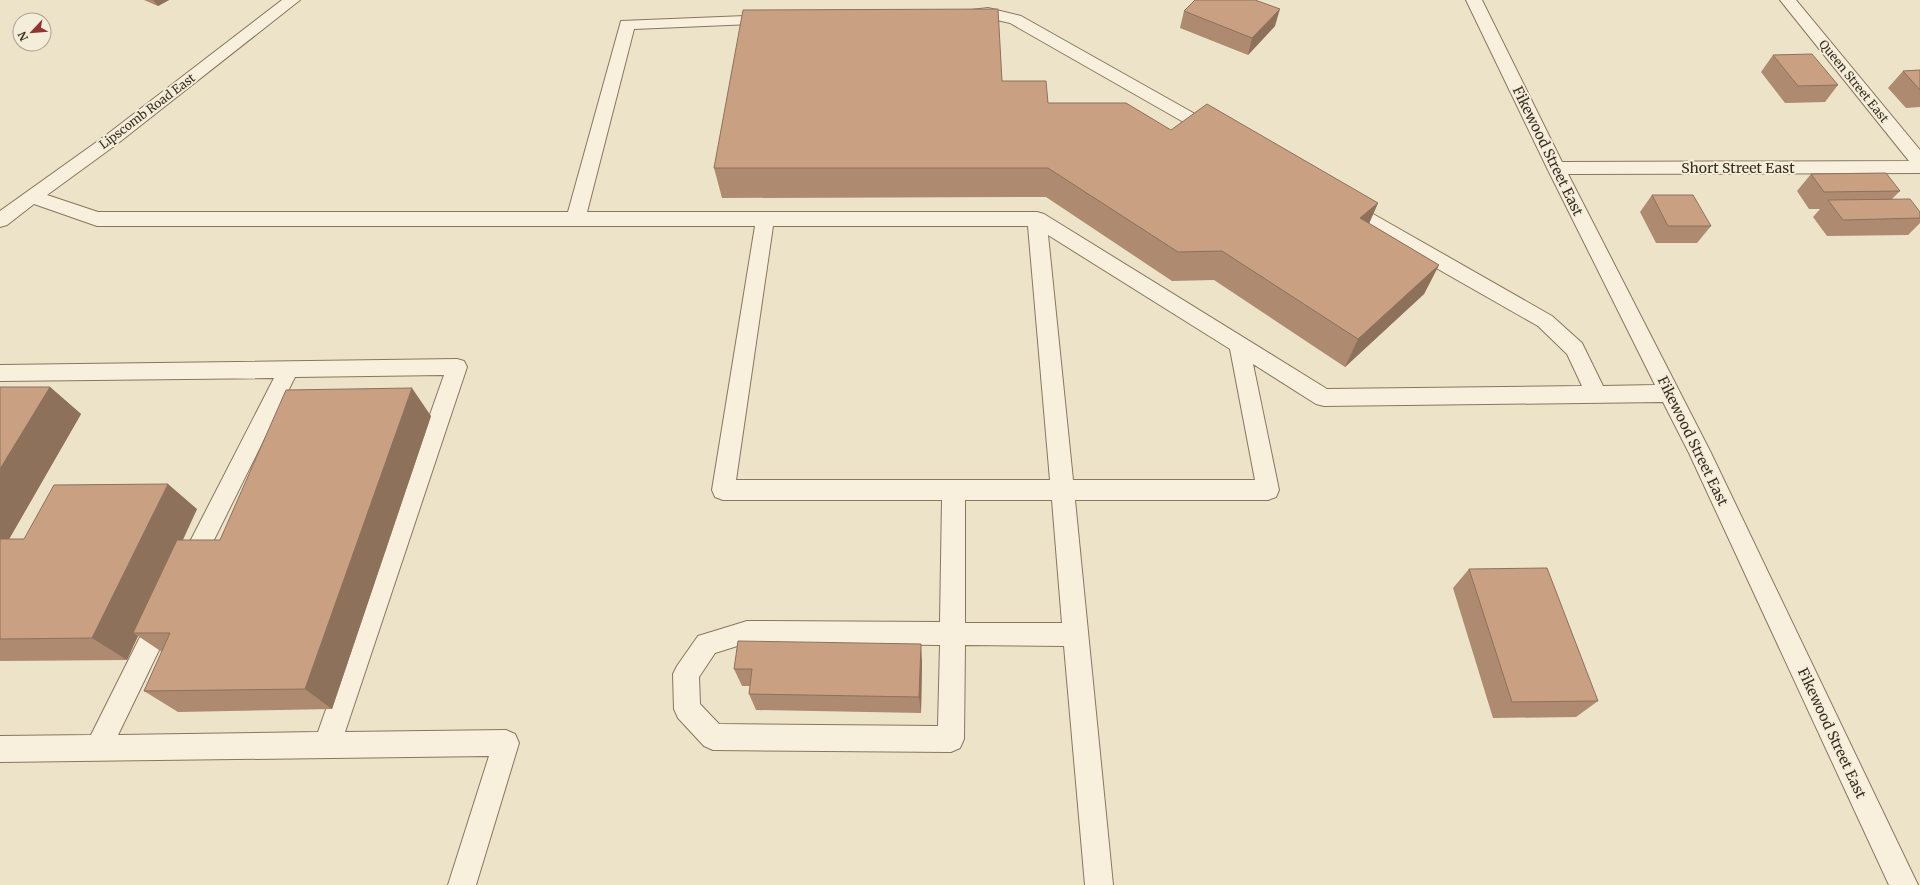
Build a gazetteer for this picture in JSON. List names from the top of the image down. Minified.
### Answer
{"streets":{"street":["Queen Street East","Lipscomb Road East","Fikewood Street East","Short Street East"]},"crossings":[["Fikewood Street East","Short Street East"]],"north":"bottom left"}
